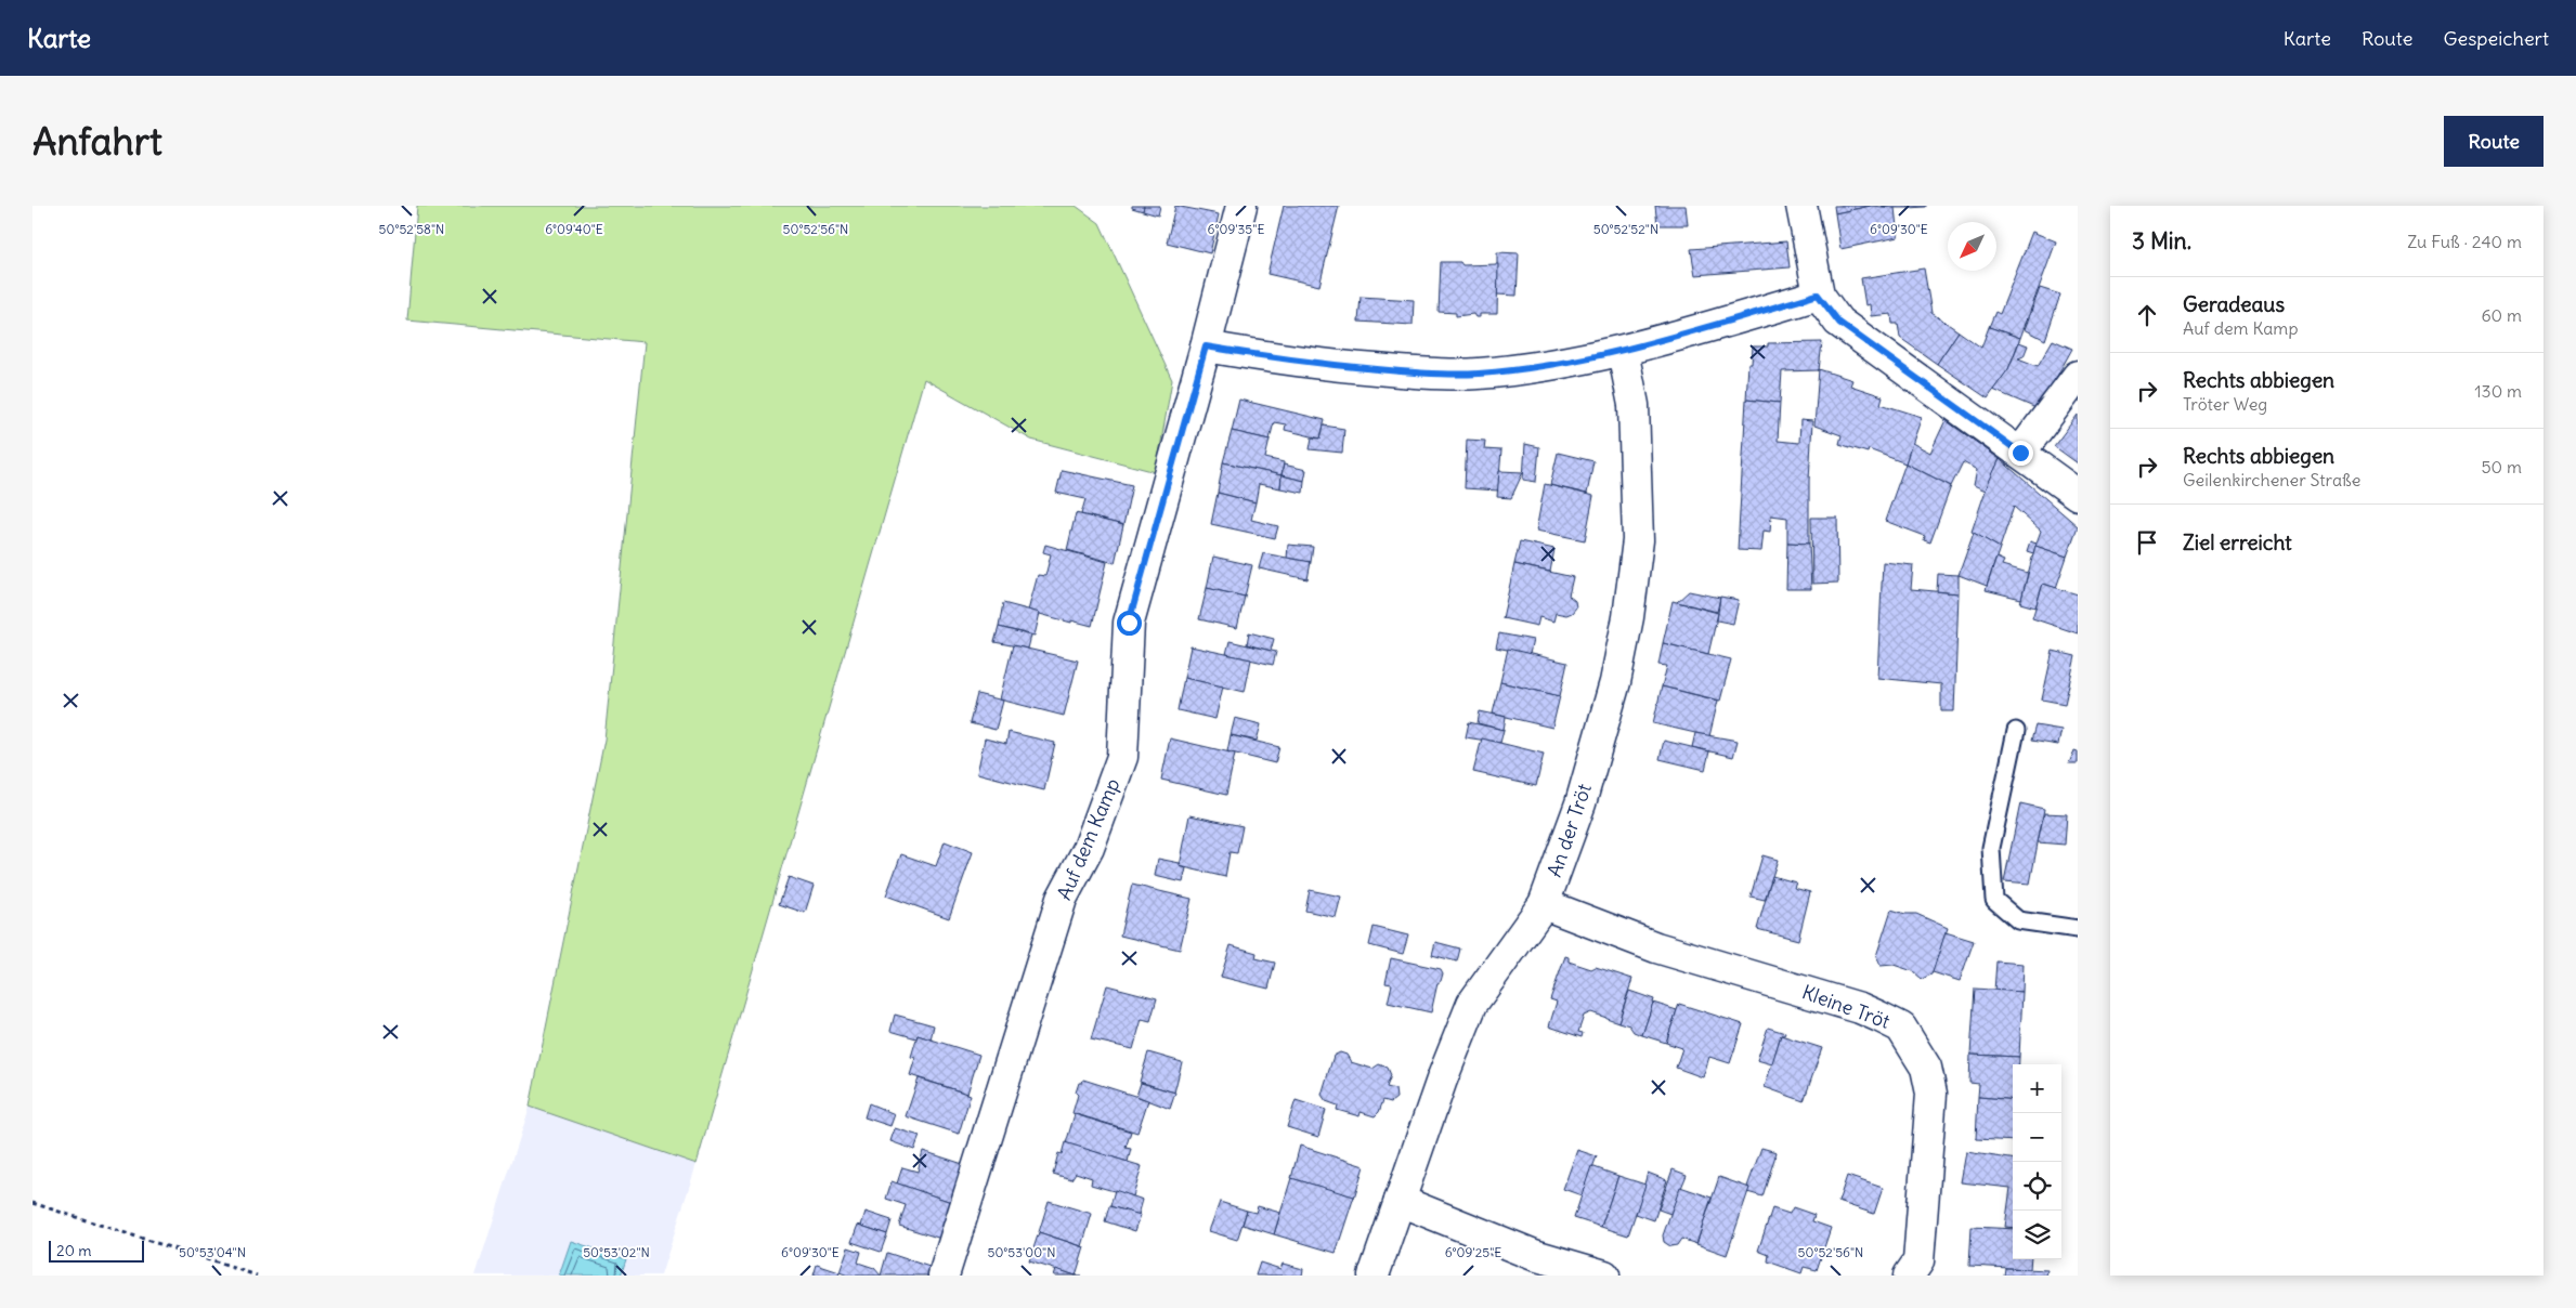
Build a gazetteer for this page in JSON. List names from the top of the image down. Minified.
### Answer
{"streets":{"street":["An der Tröt","Auf dem Kamp","Kleine Tröt"]},"crossings":[["An der Tröt","Kleine Tröt"]],"scale_bar":"20 m","north":"bottom left","page":{"header":"Karte","nav":["Karte","Route","Gespeichert"],"buttons":"Route","title":"Anfahrt","heading":["3 Min.","Zu Fuß · 240 m"],"list":[["Geradeaus","Auf dem Kamp","60 m"],["Rechts abbiegen","Tröter Weg","130 m"],["Rechts abbiegen","Geilenkirchener Straße","50 m"],"Ziel erreicht"],"map_buttons":["+","−"],"scale":"20 m"},"coordinates":["6°09'40\"E","6°09'35\"E","6°09'30\"E","50°52'58\"N","50°52'56\"N","50°52'52\"N","50°53'04\"N","50°53'02\"N","50°53'00\"N","6°09'25\"E"]}
